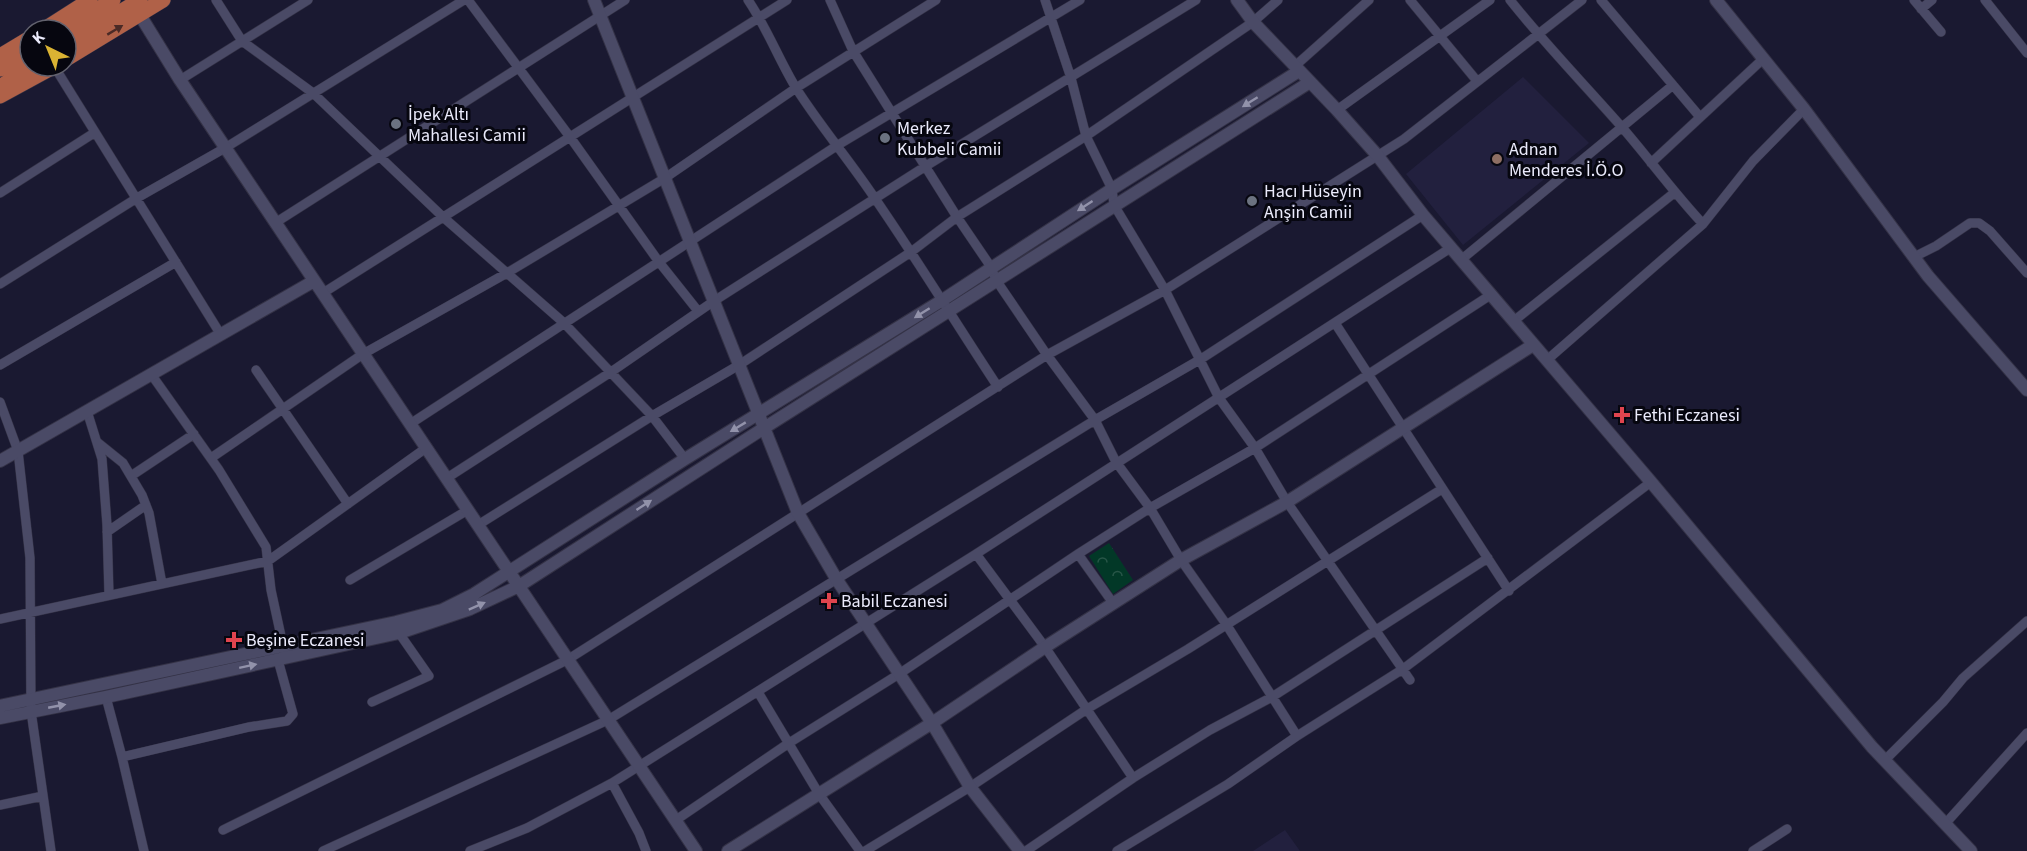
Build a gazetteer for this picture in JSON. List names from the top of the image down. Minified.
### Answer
{"places":{"other":["İpek Altı Mahallesi Camii","Merkez Kubbeli Camii","Adnan Menderes İ.Ö.O","Hacı Hüseyin Anşin Camii"],"health":["Fethi Eczanesi","Babil Eczanesi","Beşine Eczanesi"]},"north":"top left"}
